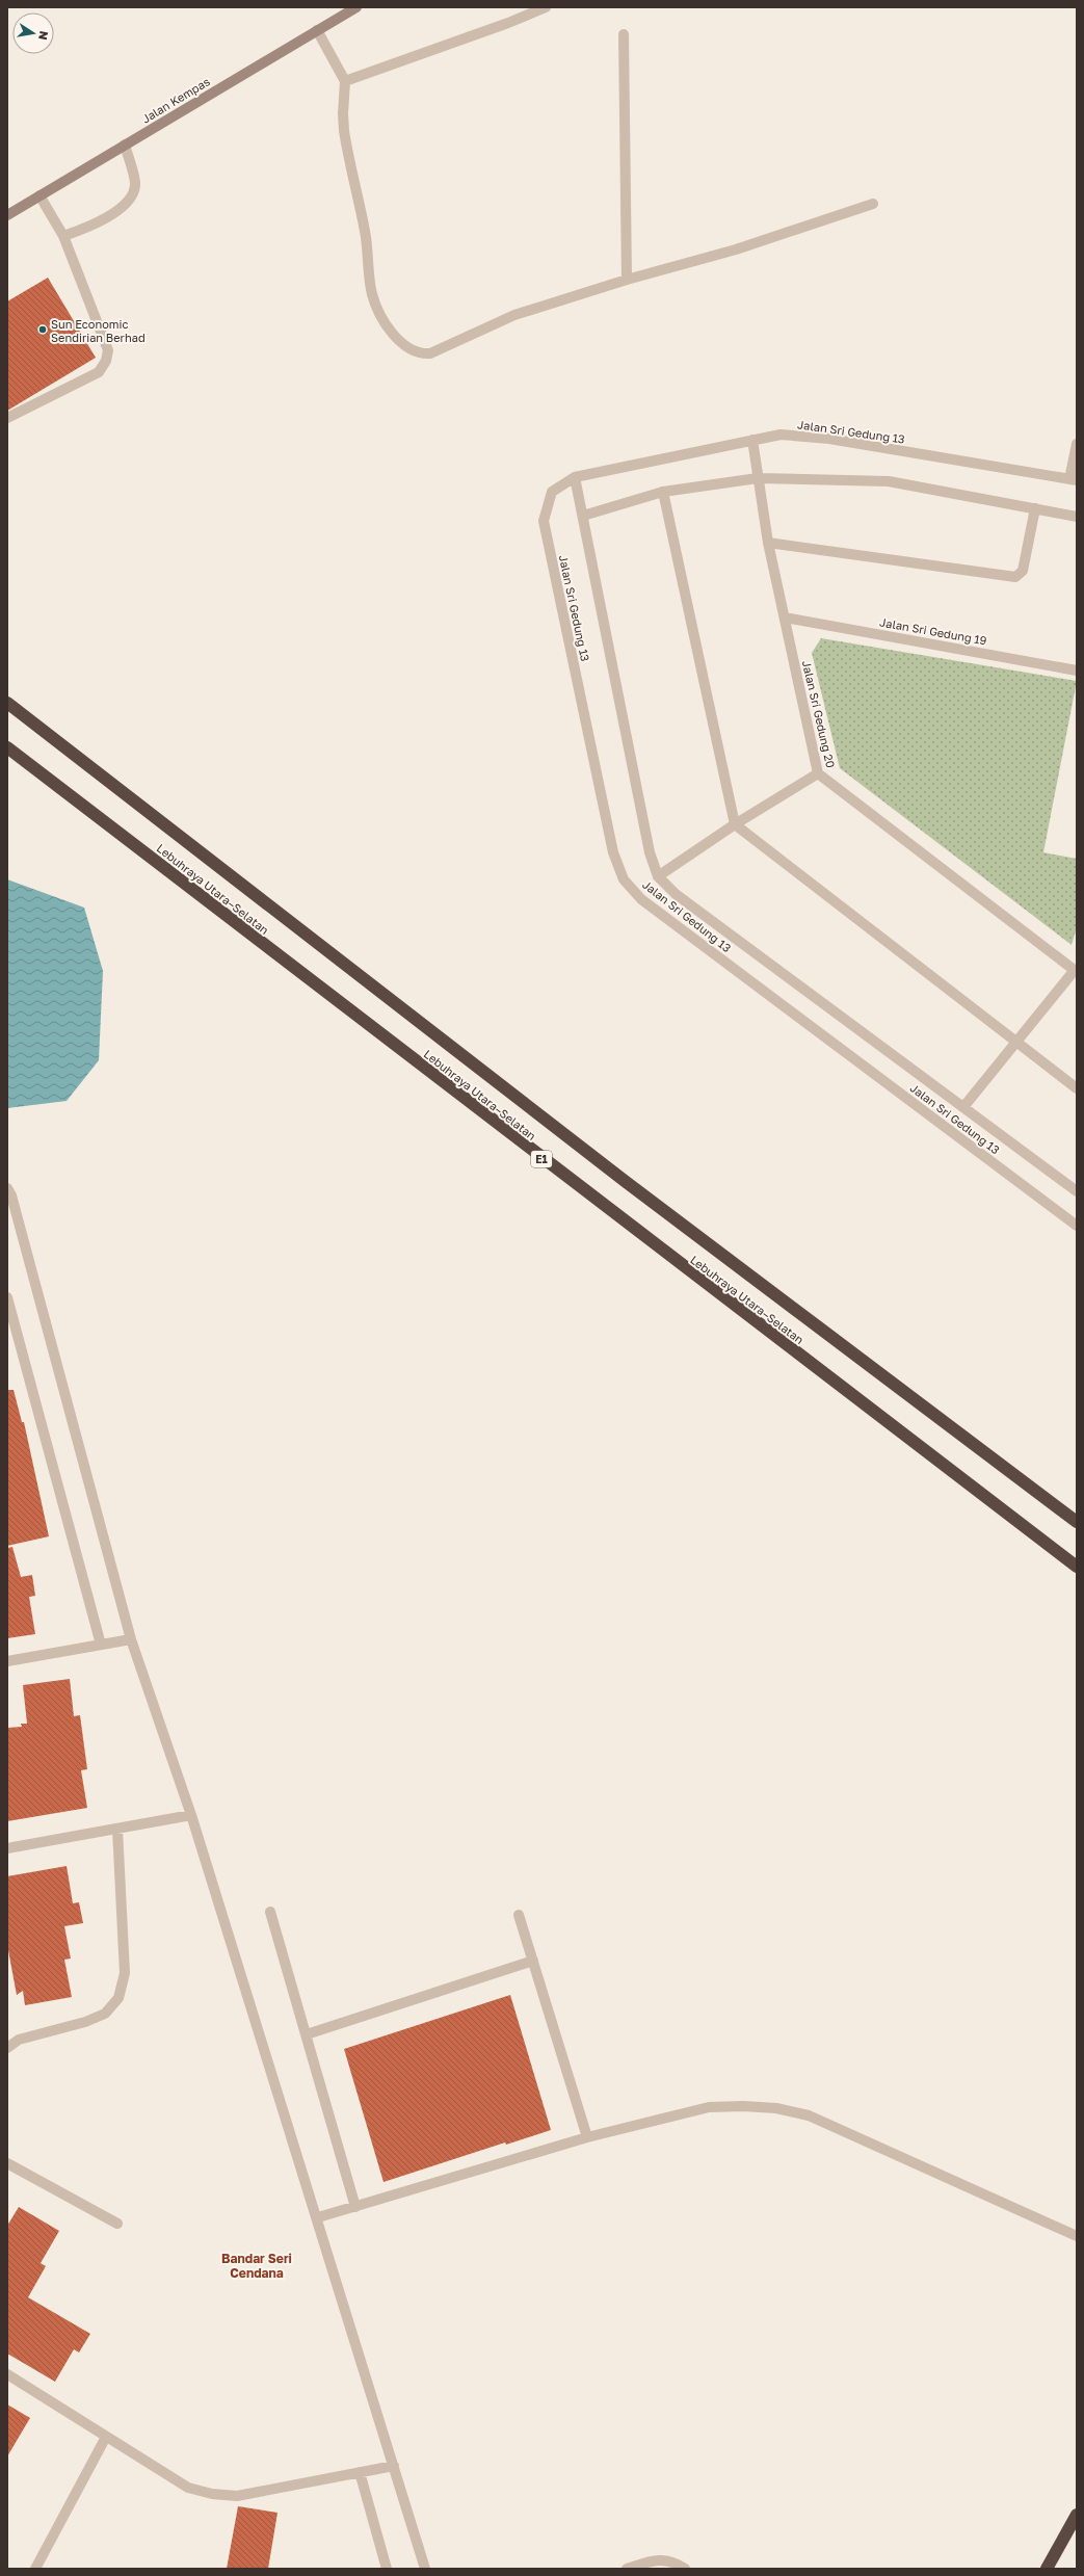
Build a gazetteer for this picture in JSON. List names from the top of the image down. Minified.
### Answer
{"streets":{"highway":["Lebuhraya Utara–Selatan","E1"],"main road":["Jalan Kempas"],"street":["Jalan Sri Gedung 13","Jalan Sri Gedung 19","Jalan Sri Gedung 20"]},"crossings":[["Jalan Sri Gedung 13","Jalan Sri Gedung 20"],["Jalan Sri Gedung 19","Jalan Sri Gedung 20"]],"districts":["Bandar Seri Cendana"],"places":["Sun Economic Sendirian Berhad"],"north":"right"}
